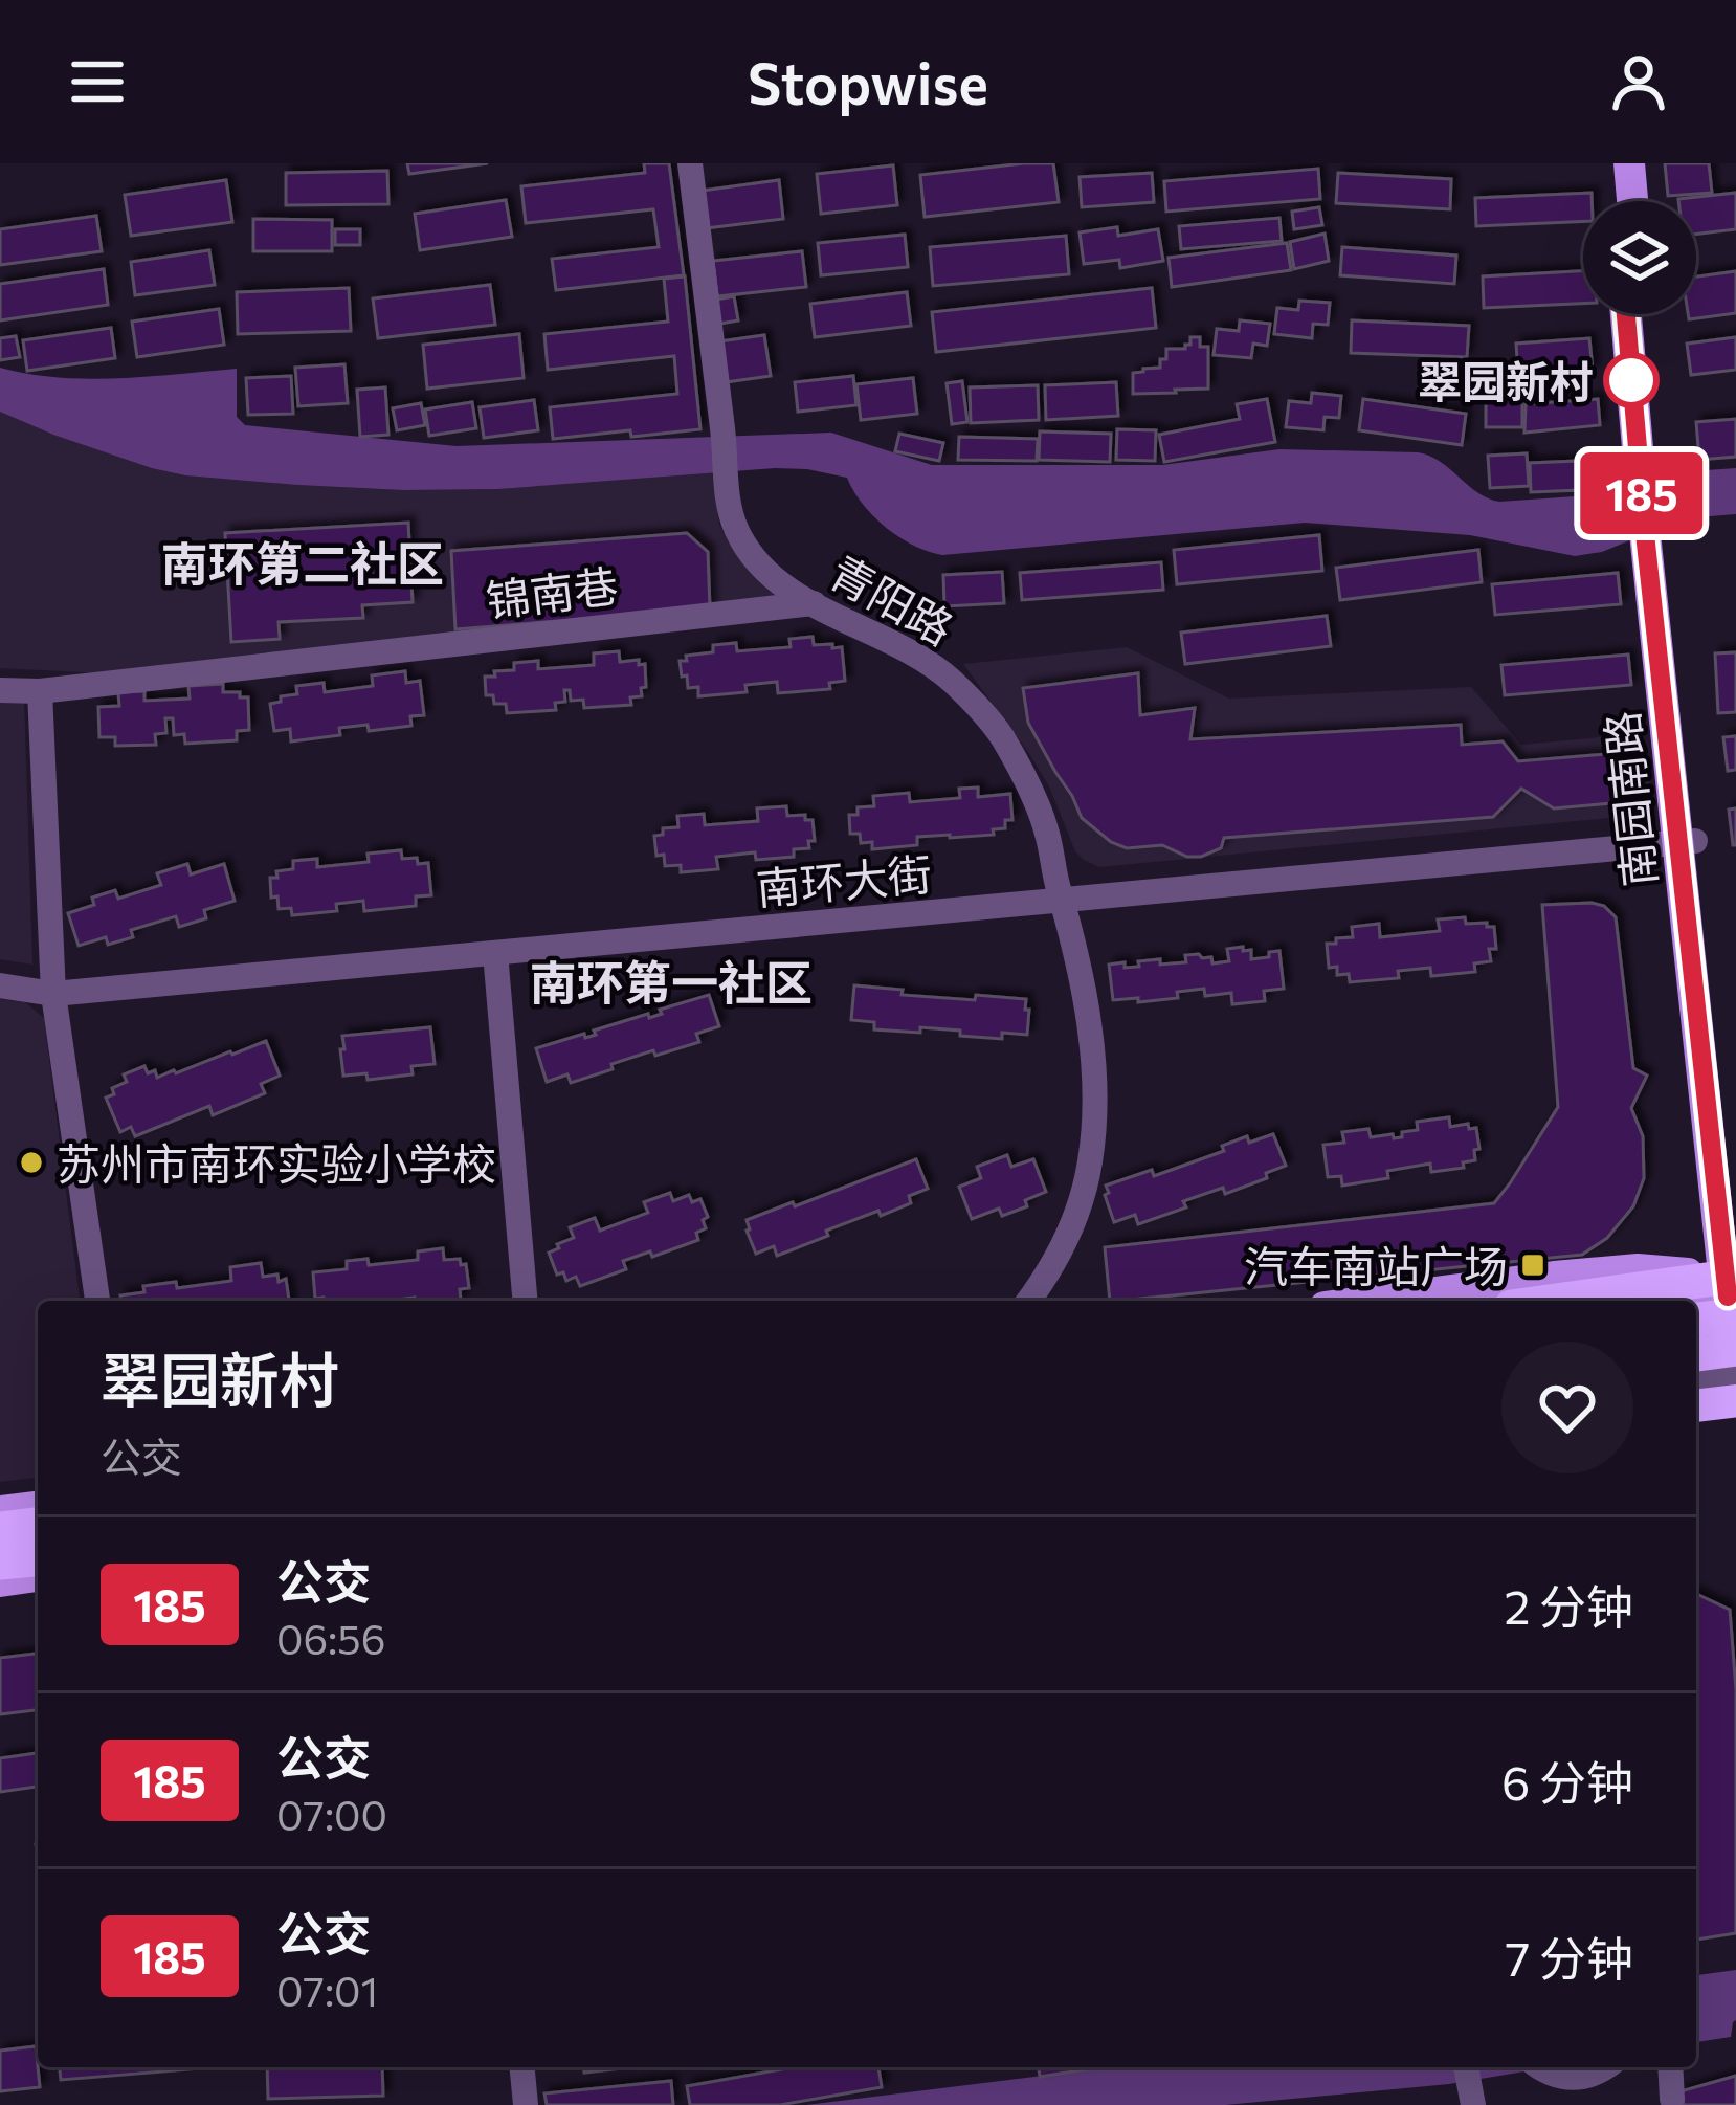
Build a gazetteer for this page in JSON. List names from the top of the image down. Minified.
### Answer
{"streets":{"main road":["南园南路"],"street":["锦南巷","青阳路","南环大街"]},"crossings":[["锦南巷","青阳路"],["青阳路","南环大街"],["南园南路","南环大街"]],"districts":["南环第二社区","南环第一社区"],"places":{"other":["翠园新村","苏州市南环实验小学校"],"transit":["汽车南站广场"]},"lines":["bus line 185"],"page":{"header":"Stopwise","on_map":"185","heading":["翠园新村","公交"],"list":[{"mark":"185","name":"公交","note":"06:56","value":"2 分钟"},{"mark":"185","name":"公交","note":"07:00","value":"6 分钟"},{"mark":"185","name":"公交","note":"07:01","value":"7 分钟"}]}}
